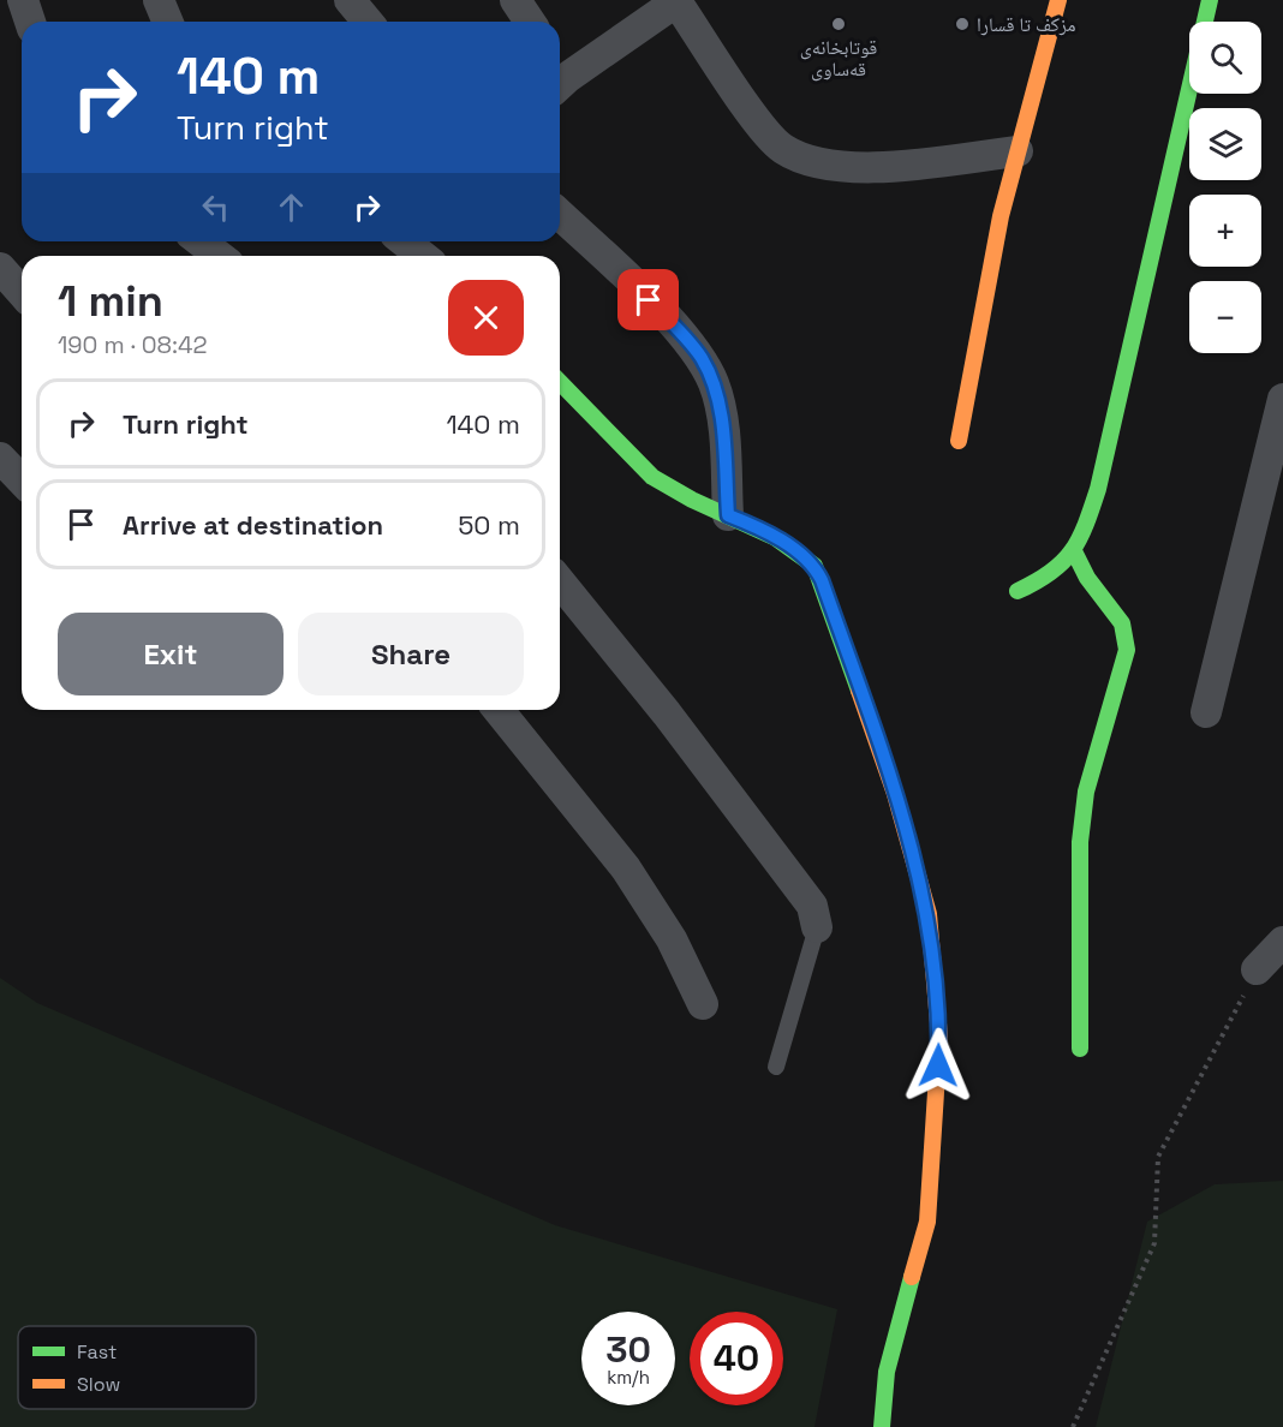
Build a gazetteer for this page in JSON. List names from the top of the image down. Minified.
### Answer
{"places":["قوتابخانەی قەساوی","مزكف تا قسارا"],"legend":["Fast","Slow"],"page":{"map_buttons":["+","−"],"turn":["140 m","Turn right"],"heading":["1 min","190 m · 08:42"],"list":[{"name":"Turn right","value":"140 m"},{"name":"Arrive at destination","value":"50 m"}],"buttons":["Exit","Share"],"speed":"30 km/h","limit":"40"}}
